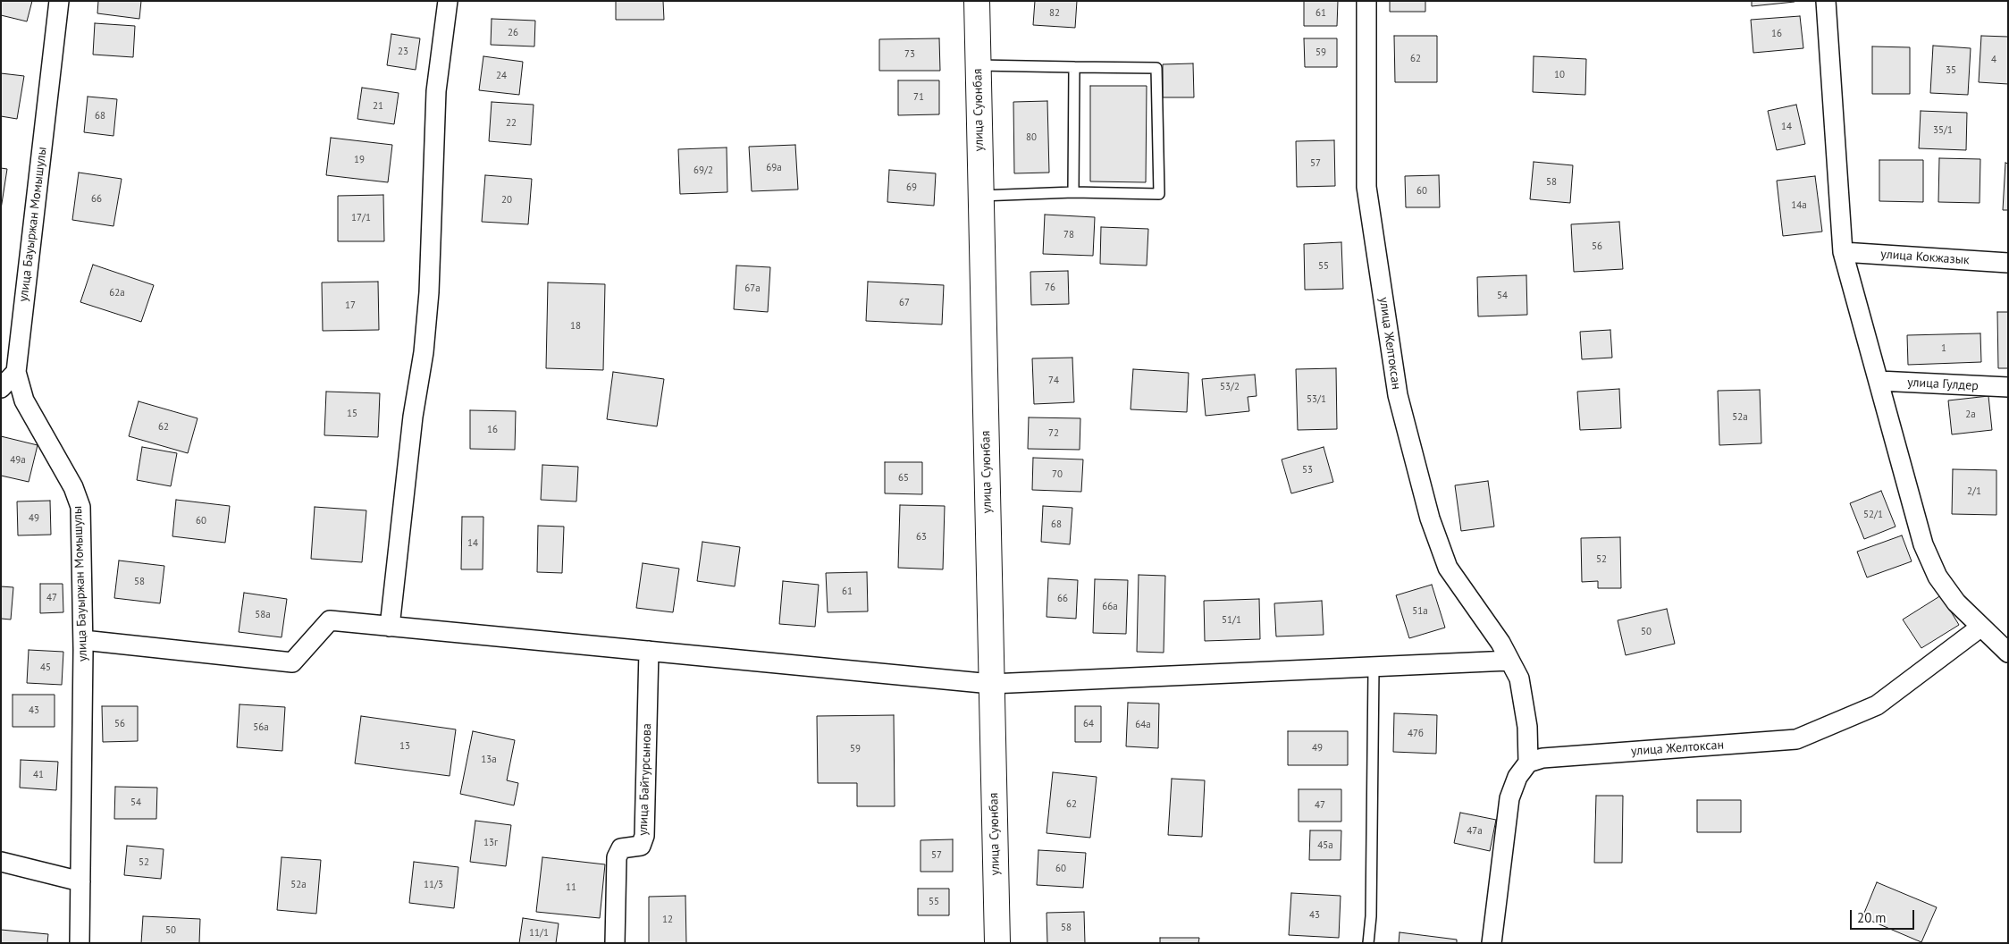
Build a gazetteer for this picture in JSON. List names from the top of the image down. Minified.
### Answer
{"streets":{"main road":["улица Суюнбая"],"street":["улица Бауыржан Момышулы","улица Кокжазык","улица Желтоксан","улица Гулдер","улица Байтурсынова"]},"house_numbers":["82","61","26","16","23","59","73","62","4","35","10","24","71","21","68","22","14","35/1","80","19","57","69а","69/2","58","69","60","66","20","14а","17/1","78","56","55","76","67а","62а","54","67","17","18","1","74","53/2","53/1","15","2а","52а","62","16","72","49а","53","70","65","2/1","52/1","49","60","68","63","14","52","58","61","47","66","66а","51а","58а","51/1","50","45","43","56","64","64а","56а","47б","13","49","59","13а","41","54","62","47","47а","13г","45а","57","52","60","52а","11/3","11","55","43","12","58","50","11/1"],"scale_bar":"20 m"}
